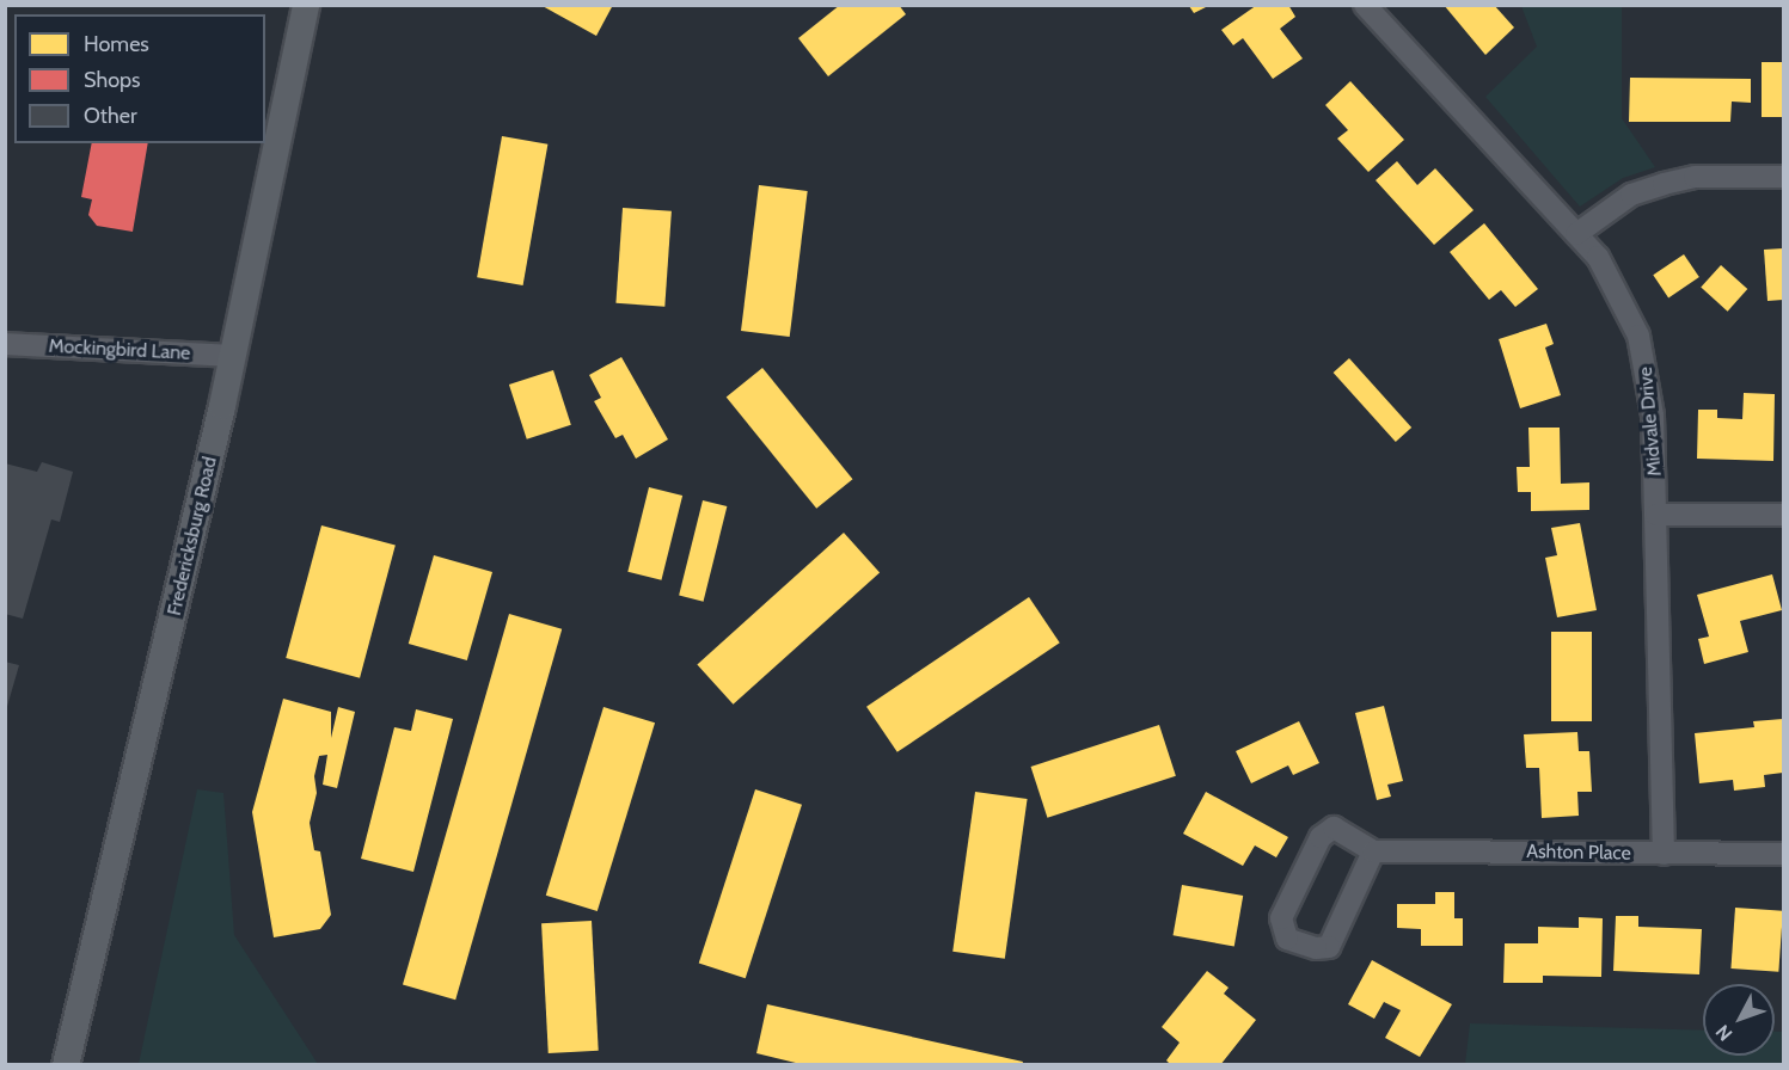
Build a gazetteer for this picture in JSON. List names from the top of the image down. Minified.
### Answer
{"streets":{"main road":["Fredericksburg Road"],"street":["Mockingbird Lane","Midvale Drive","Ashton Place"]},"crossings":[["Mockingbird Lane","Fredericksburg Road"],["Midvale Drive","Ashton Place"]],"legend":["Homes","Shops","Other"],"north":"bottom left"}
